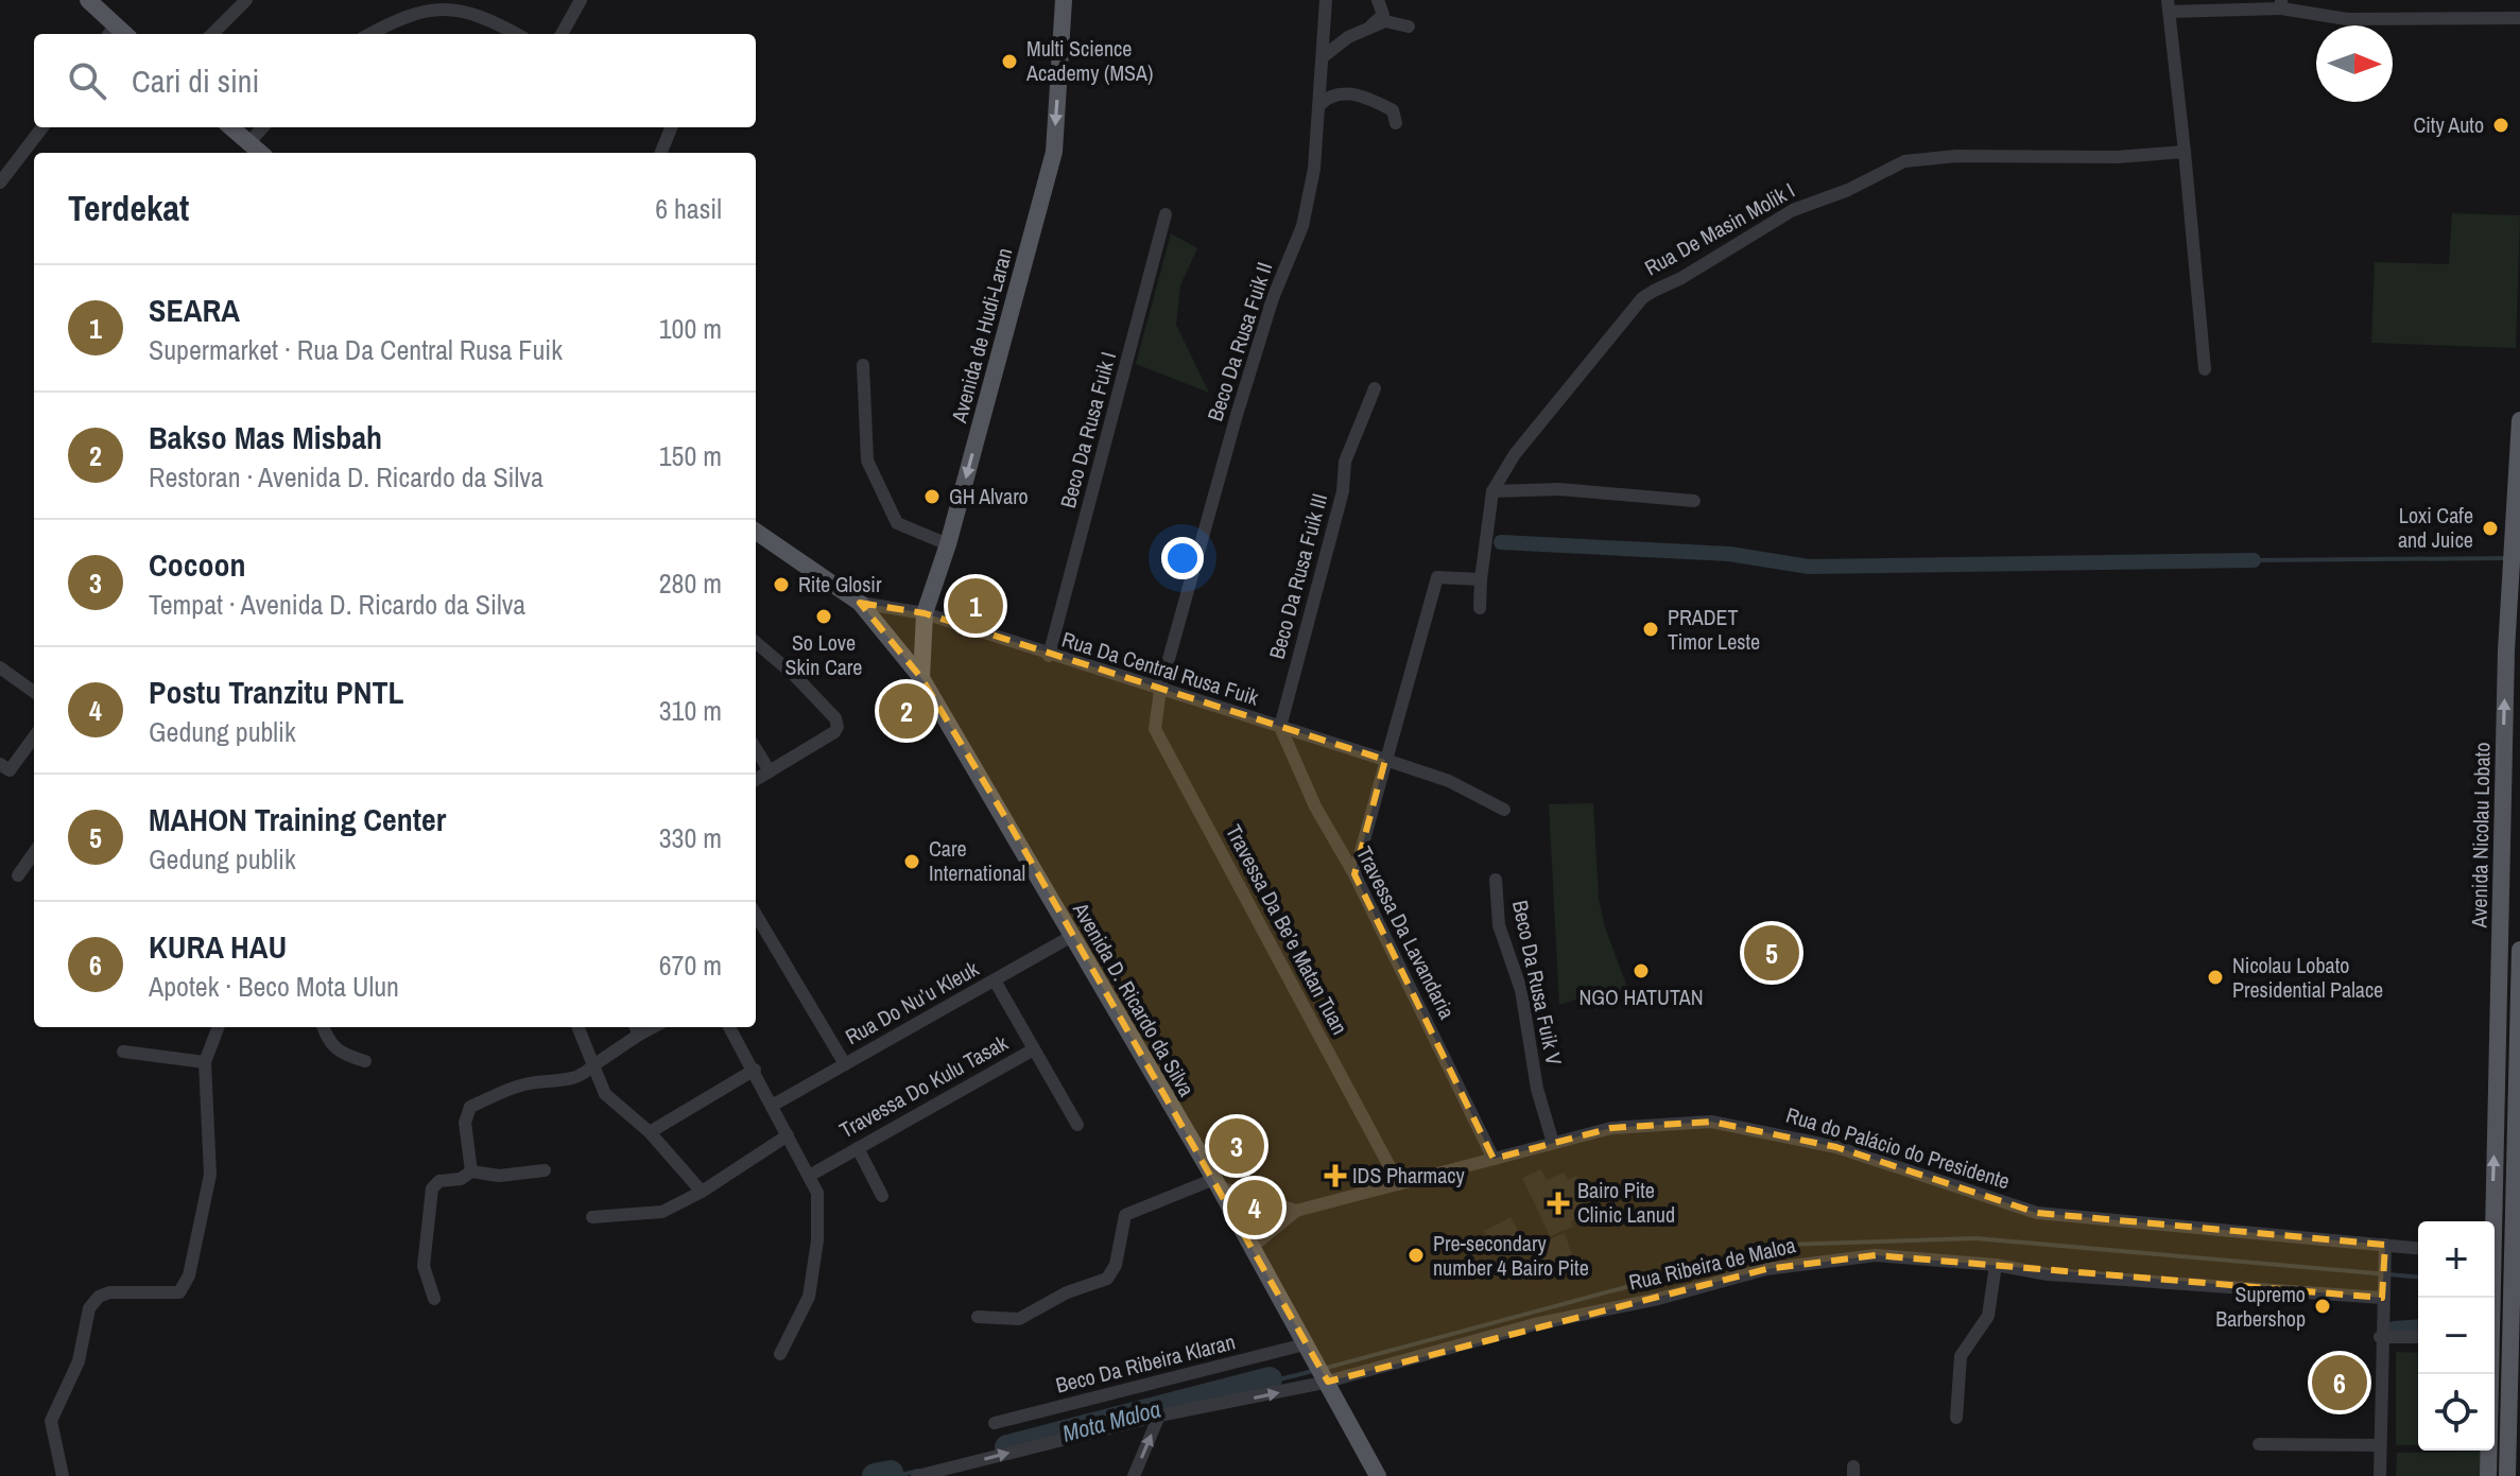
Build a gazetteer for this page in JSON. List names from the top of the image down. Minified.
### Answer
{"streets":{"main road":["Avenida de Hudi-Laran","Avenida Nicolau Lobato","Avenida D. Ricardo da Silva"],"street":["Rua De Masin Molik I","Beco Da Rusa Fuik II","Beco Da Rusa Fuik I","Beco Da Rusa Fuik III","Rua Da Central Rusa Fuik","Travessa Da Be’e Matan Tuan","Travessa Da Lavandaria","Beco Da Rusa Fuik V","Rua Do Nu’u Kleuk","Travessa Do Kulu Tasak","Rua do Palácio do Presidente","Rua Ribeira de Maloa","Beco Da Ribeira Klaran"]},"crossings":[["Avenida de Hudi-Laran","Rua Da Central Rusa Fuik"],["Avenida de Hudi-Laran","Avenida D. Ricardo da Silva"],["Beco Da Rusa Fuik II","Rua Da Central Rusa Fuik"],["Beco Da Rusa Fuik II","Travessa Da Be’e Matan Tuan"],["Beco Da Rusa Fuik I","Rua Da Central Rusa Fuik"],["Beco Da Rusa Fuik III","Rua Da Central Rusa Fuik"],["Beco Da Rusa Fuik III","Travessa Da Lavandaria"],["Rua Da Central Rusa Fuik","Travessa Da Be’e Matan Tuan"],["Rua Da Central Rusa Fuik","Travessa Da Lavandaria"],["Rua Da Central Rusa Fuik","Avenida D. Ricardo da Silva"],["Travessa Da Be’e Matan Tuan","Rua do Palácio do Presidente"],["Travessa Da Lavandaria","Rua do Palácio do Presidente"],["Beco Da Rusa Fuik V","Rua do Palácio do Presidente"],["Avenida D. Ricardo da Silva","Rua Do Nu’u Kleuk"],["Avenida D. Ricardo da Silva","Rua Ribeira de Maloa"],["Avenida D. Ricardo da Silva","Beco Da Ribeira Klaran"],["Rua Do Nu’u Kleuk","Travessa Do Kulu Tasak"]],"one_way":["Avenida de Hudi-Laran"],"water":["Mota Maloa"],"places":{"other":["Multi Science Academy (MSA)","City Auto","GH Alvaro","Loxi Cafe and Juice","Rite Glosir","So Love Skin Care","PRADET Timor Leste","Care International","NGO HATUTAN","Nicolau Lobato Presidential Palace","Pre-secondary number 4 Bairo Pite","Supremo Barbershop"],"health":["IDS Pharmacy","Bairo Pite Clinic Lanud"]},"north":"right","page":{"search":"Cari di sini","heading":["Terdekat","6 hasil"],"list":[{"mark":"1","name":"SEARA","note":"Supermarket · Rua Da Central Rusa Fuik","value":"100 m"},{"mark":"2","name":"Bakso Mas Misbah","note":"Restoran · Avenida D. Ricardo da Silva","value":"150 m"},{"mark":"3","name":"Cocoon","note":"Tempat · Avenida D. Ricardo da Silva","value":"280 m"},{"mark":"4","name":"Postu Tranzitu PNTL","note":"Gedung publik","value":"310 m"},{"mark":"5","name":"MAHON Training Center","note":"Gedung publik","value":"330 m"},{"mark":"6","name":"KURA HAU","note":"Apotek · Beco Mota Ulun","value":"670 m"}],"pins":["1","2","5","3","4","6"],"map_buttons":["+","−"]}}
